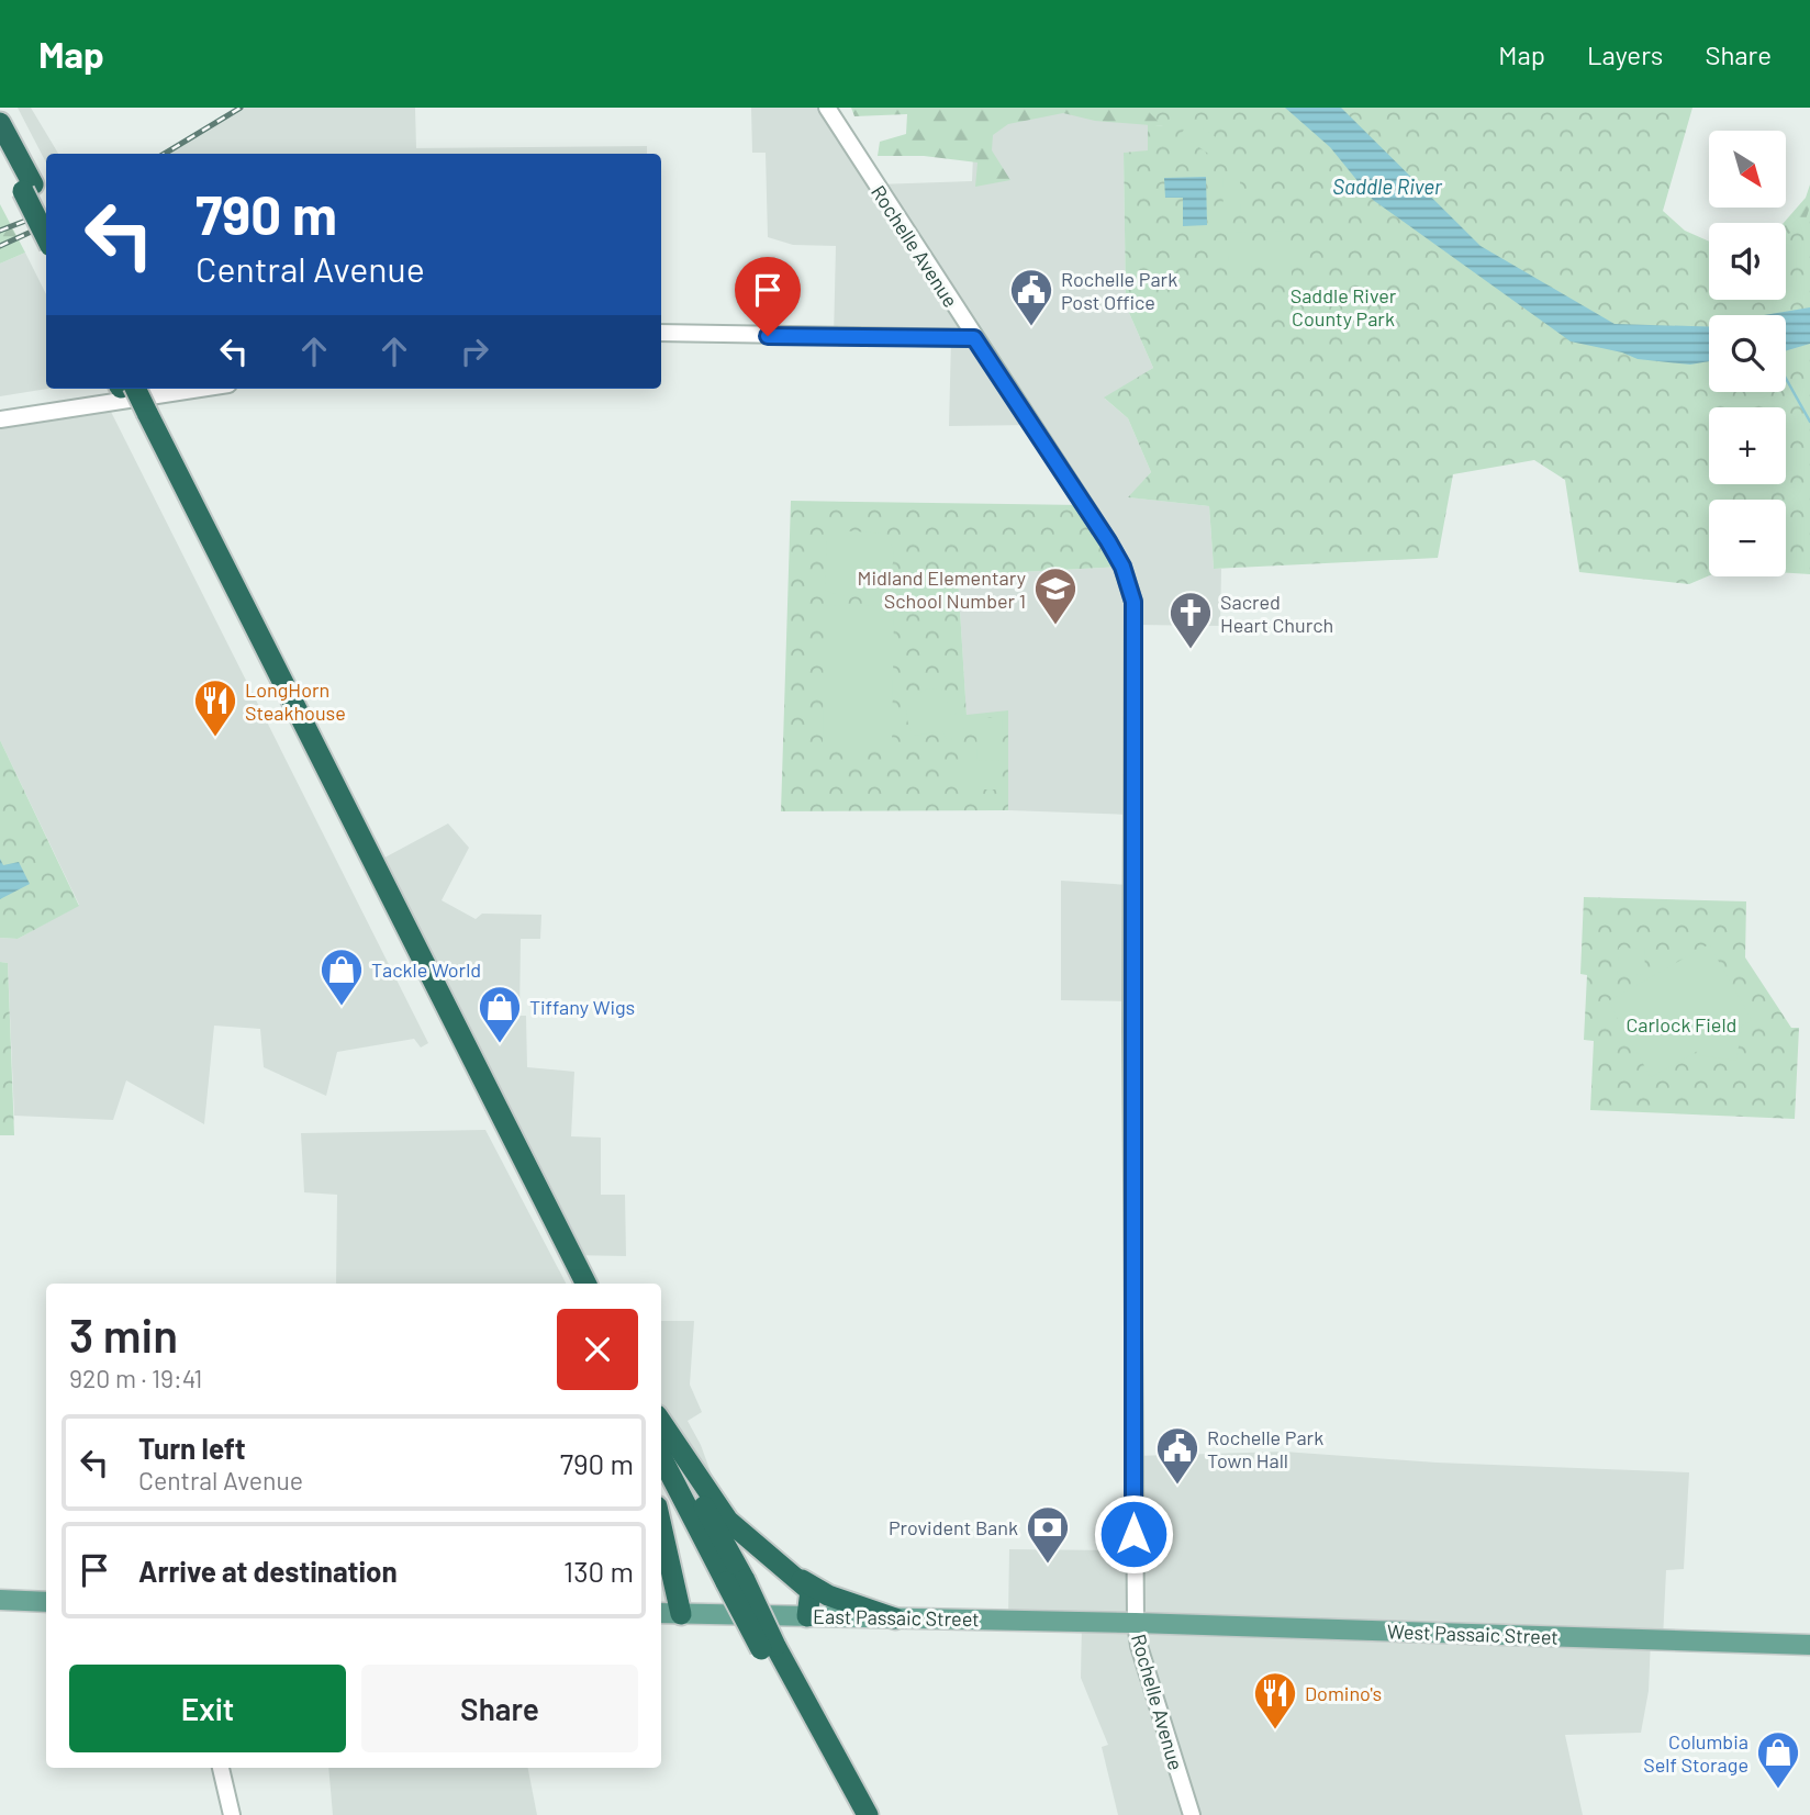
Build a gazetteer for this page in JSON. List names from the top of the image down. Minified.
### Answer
{"streets":{"main road":["East Passaic Street","West Passaic Street"],"street":["Rochelle Avenue"]},"crossings":[["Rochelle Avenue","East Passaic Street"],["Rochelle Avenue","West Passaic Street"],["East Passaic Street","West Passaic Street"]],"water":["Saddle River"],"parks":["Saddle River County Park","Carlock Field"],"places":{"public building":["Rochelle Park Post Office","Rochelle Park Town Hall"],"school or university":["Midland Elementary School Number 1"],"church":["Sacred Heart Church"],"restaurant":["LongHorn Steakhouse","Domino's"],"shop":["Tackle World","Tiffany Wigs","Columbia Self Storage"],"bank":["Provident Bank"]},"north":"bottom right","page":{"header":"Map","nav":["Map","Layers","Share"],"map_buttons":["+","−"],"turn":["790 m","Central Avenue"],"heading":["3 min","920 m · 19:41"],"list":[{"name":"Turn left","note":"Central Avenue","value":"790 m"},{"name":"Arrive at destination","value":"130 m"}],"buttons":["Exit","Share"]}}
